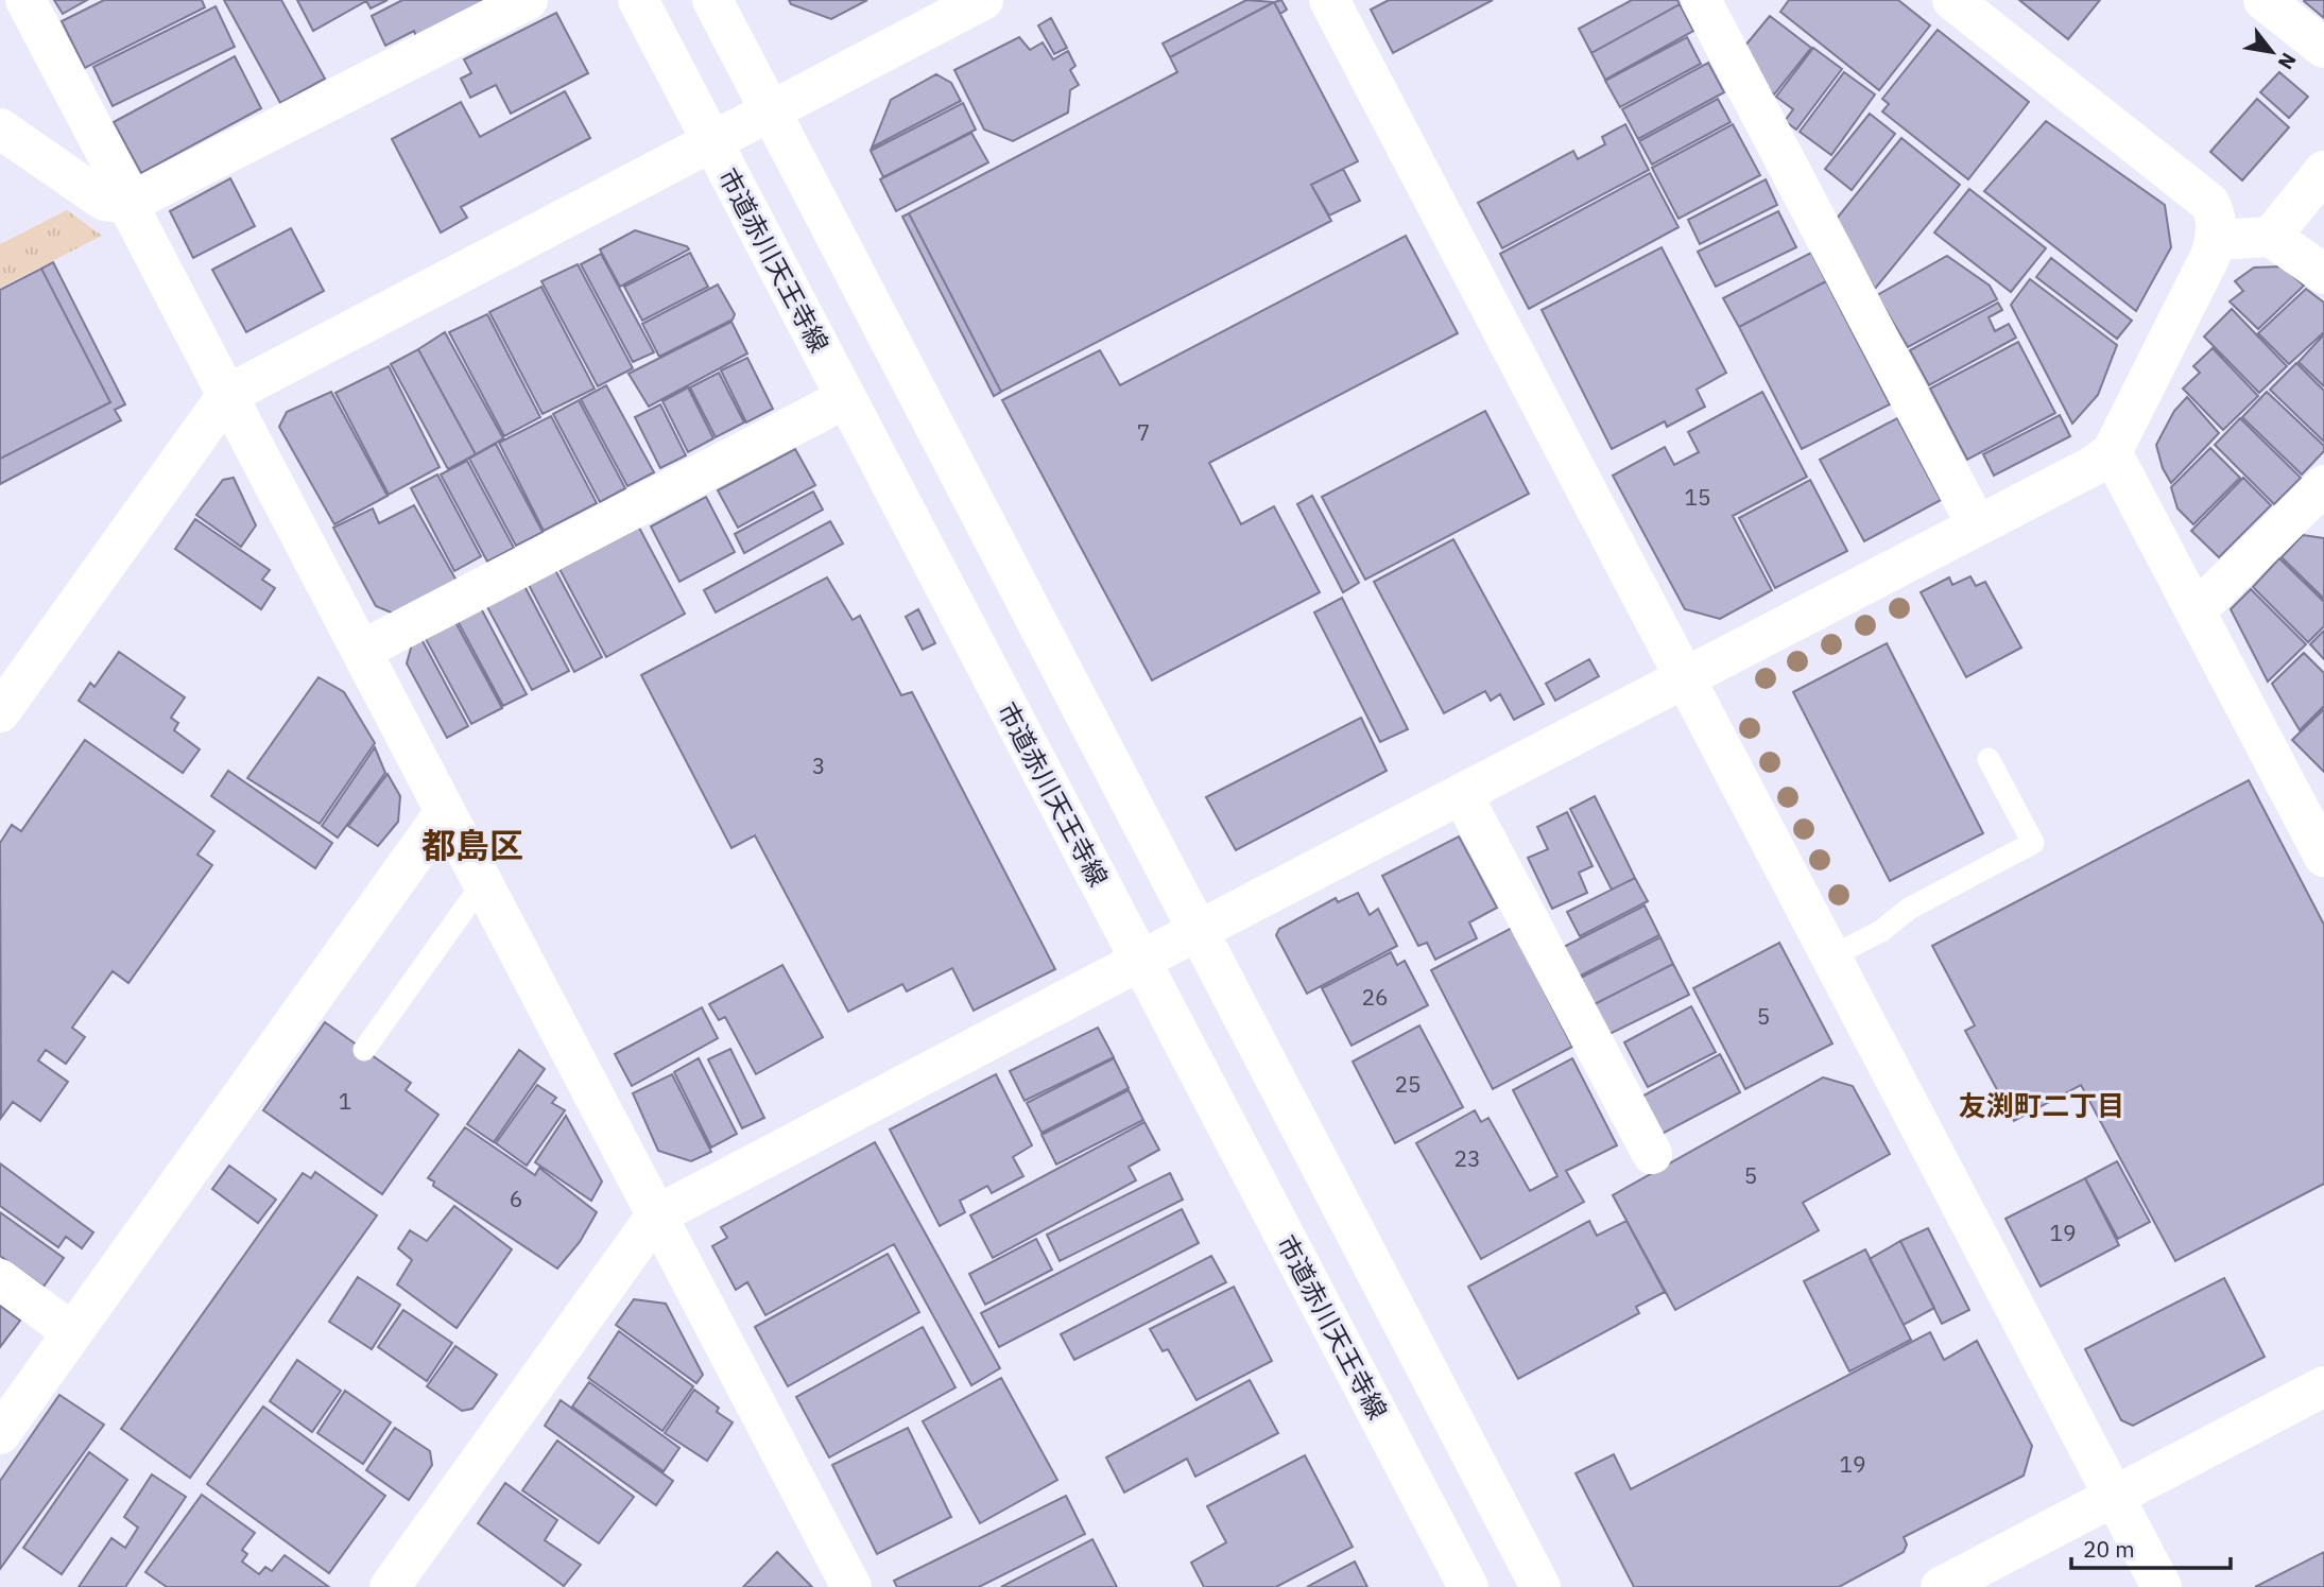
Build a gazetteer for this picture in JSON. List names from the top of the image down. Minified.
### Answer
{"streets":{"street":["市道赤川天王寺線"]},"districts":["都島区","友渕町二丁目"],"house_numbers":["7","15","3","26","5","25","1","23","5","6","19","19"],"scale_bar":"20 m","north":"bottom right"}
